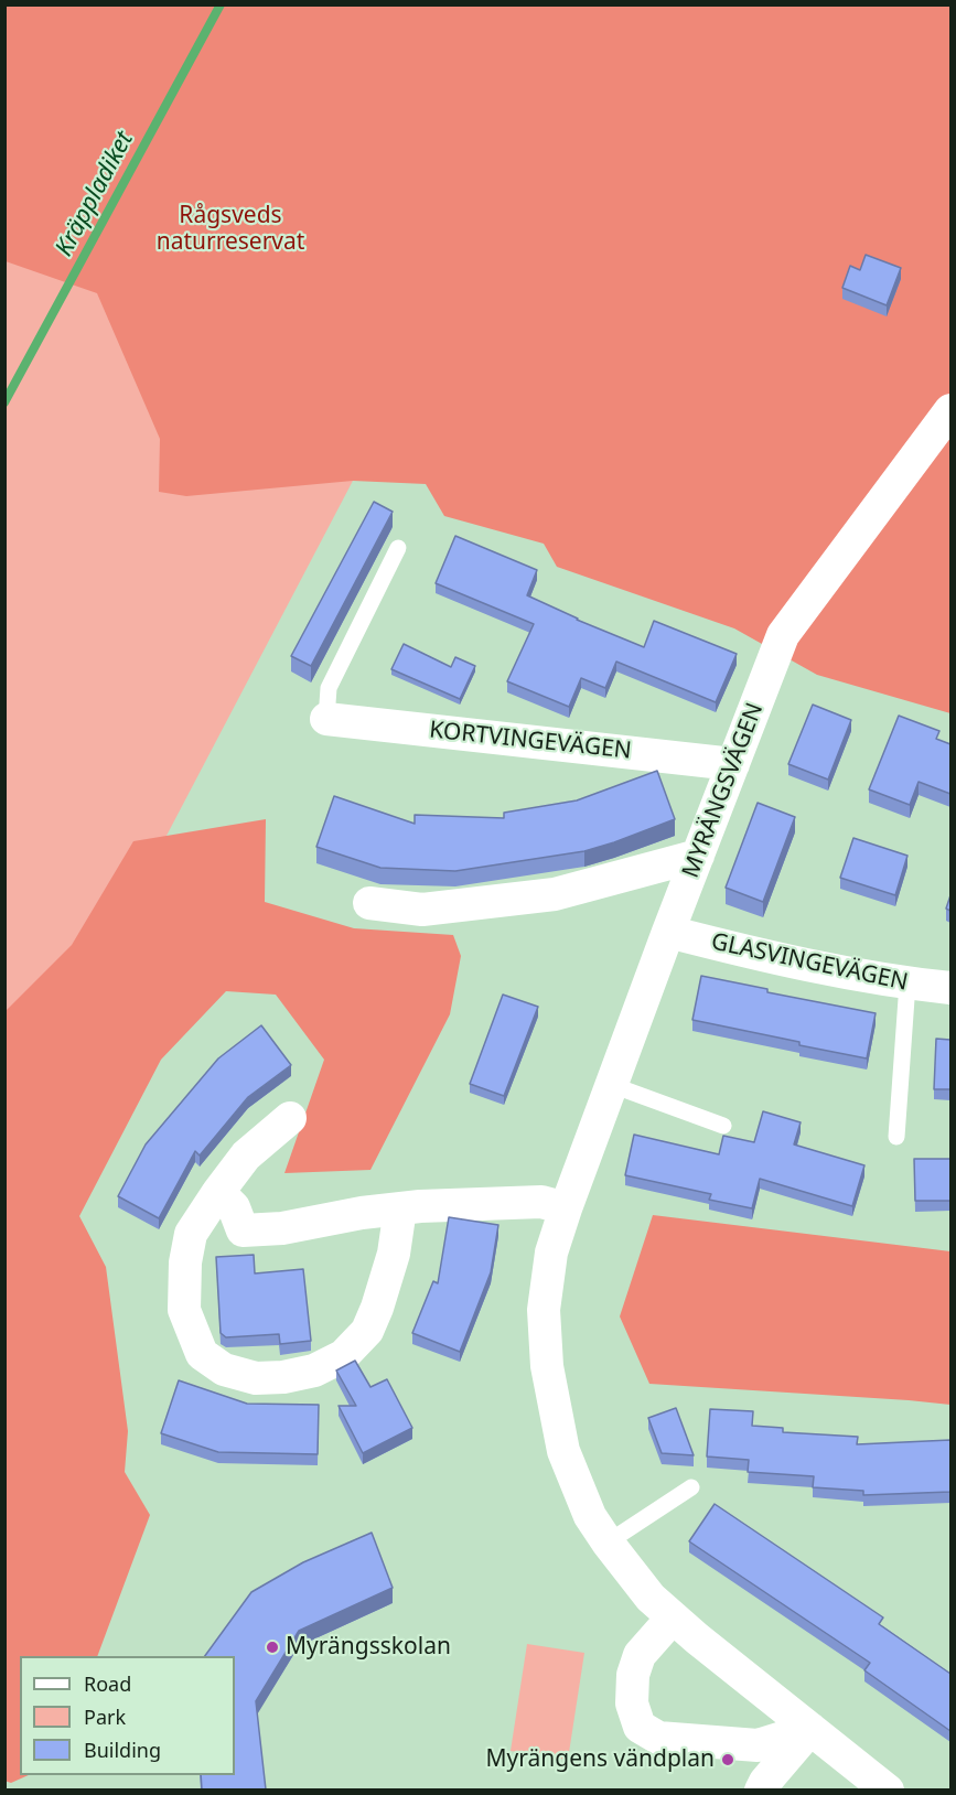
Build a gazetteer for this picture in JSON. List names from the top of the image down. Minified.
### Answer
{"streets":{"street":["KORTVINGEVÄGEN","MYRÄNGSVÄGEN","GLASVINGEVÄGEN"]},"crossings":[["KORTVINGEVÄGEN","MYRÄNGSVÄGEN"],["MYRÄNGSVÄGEN","GLASVINGEVÄGEN"]],"water":["Kräppladiket"],"parks":["Rågsveds naturreservat"],"places":["Myrängsskolan","Myrängens vändplan"],"legend":["Road","Park","Building"]}
